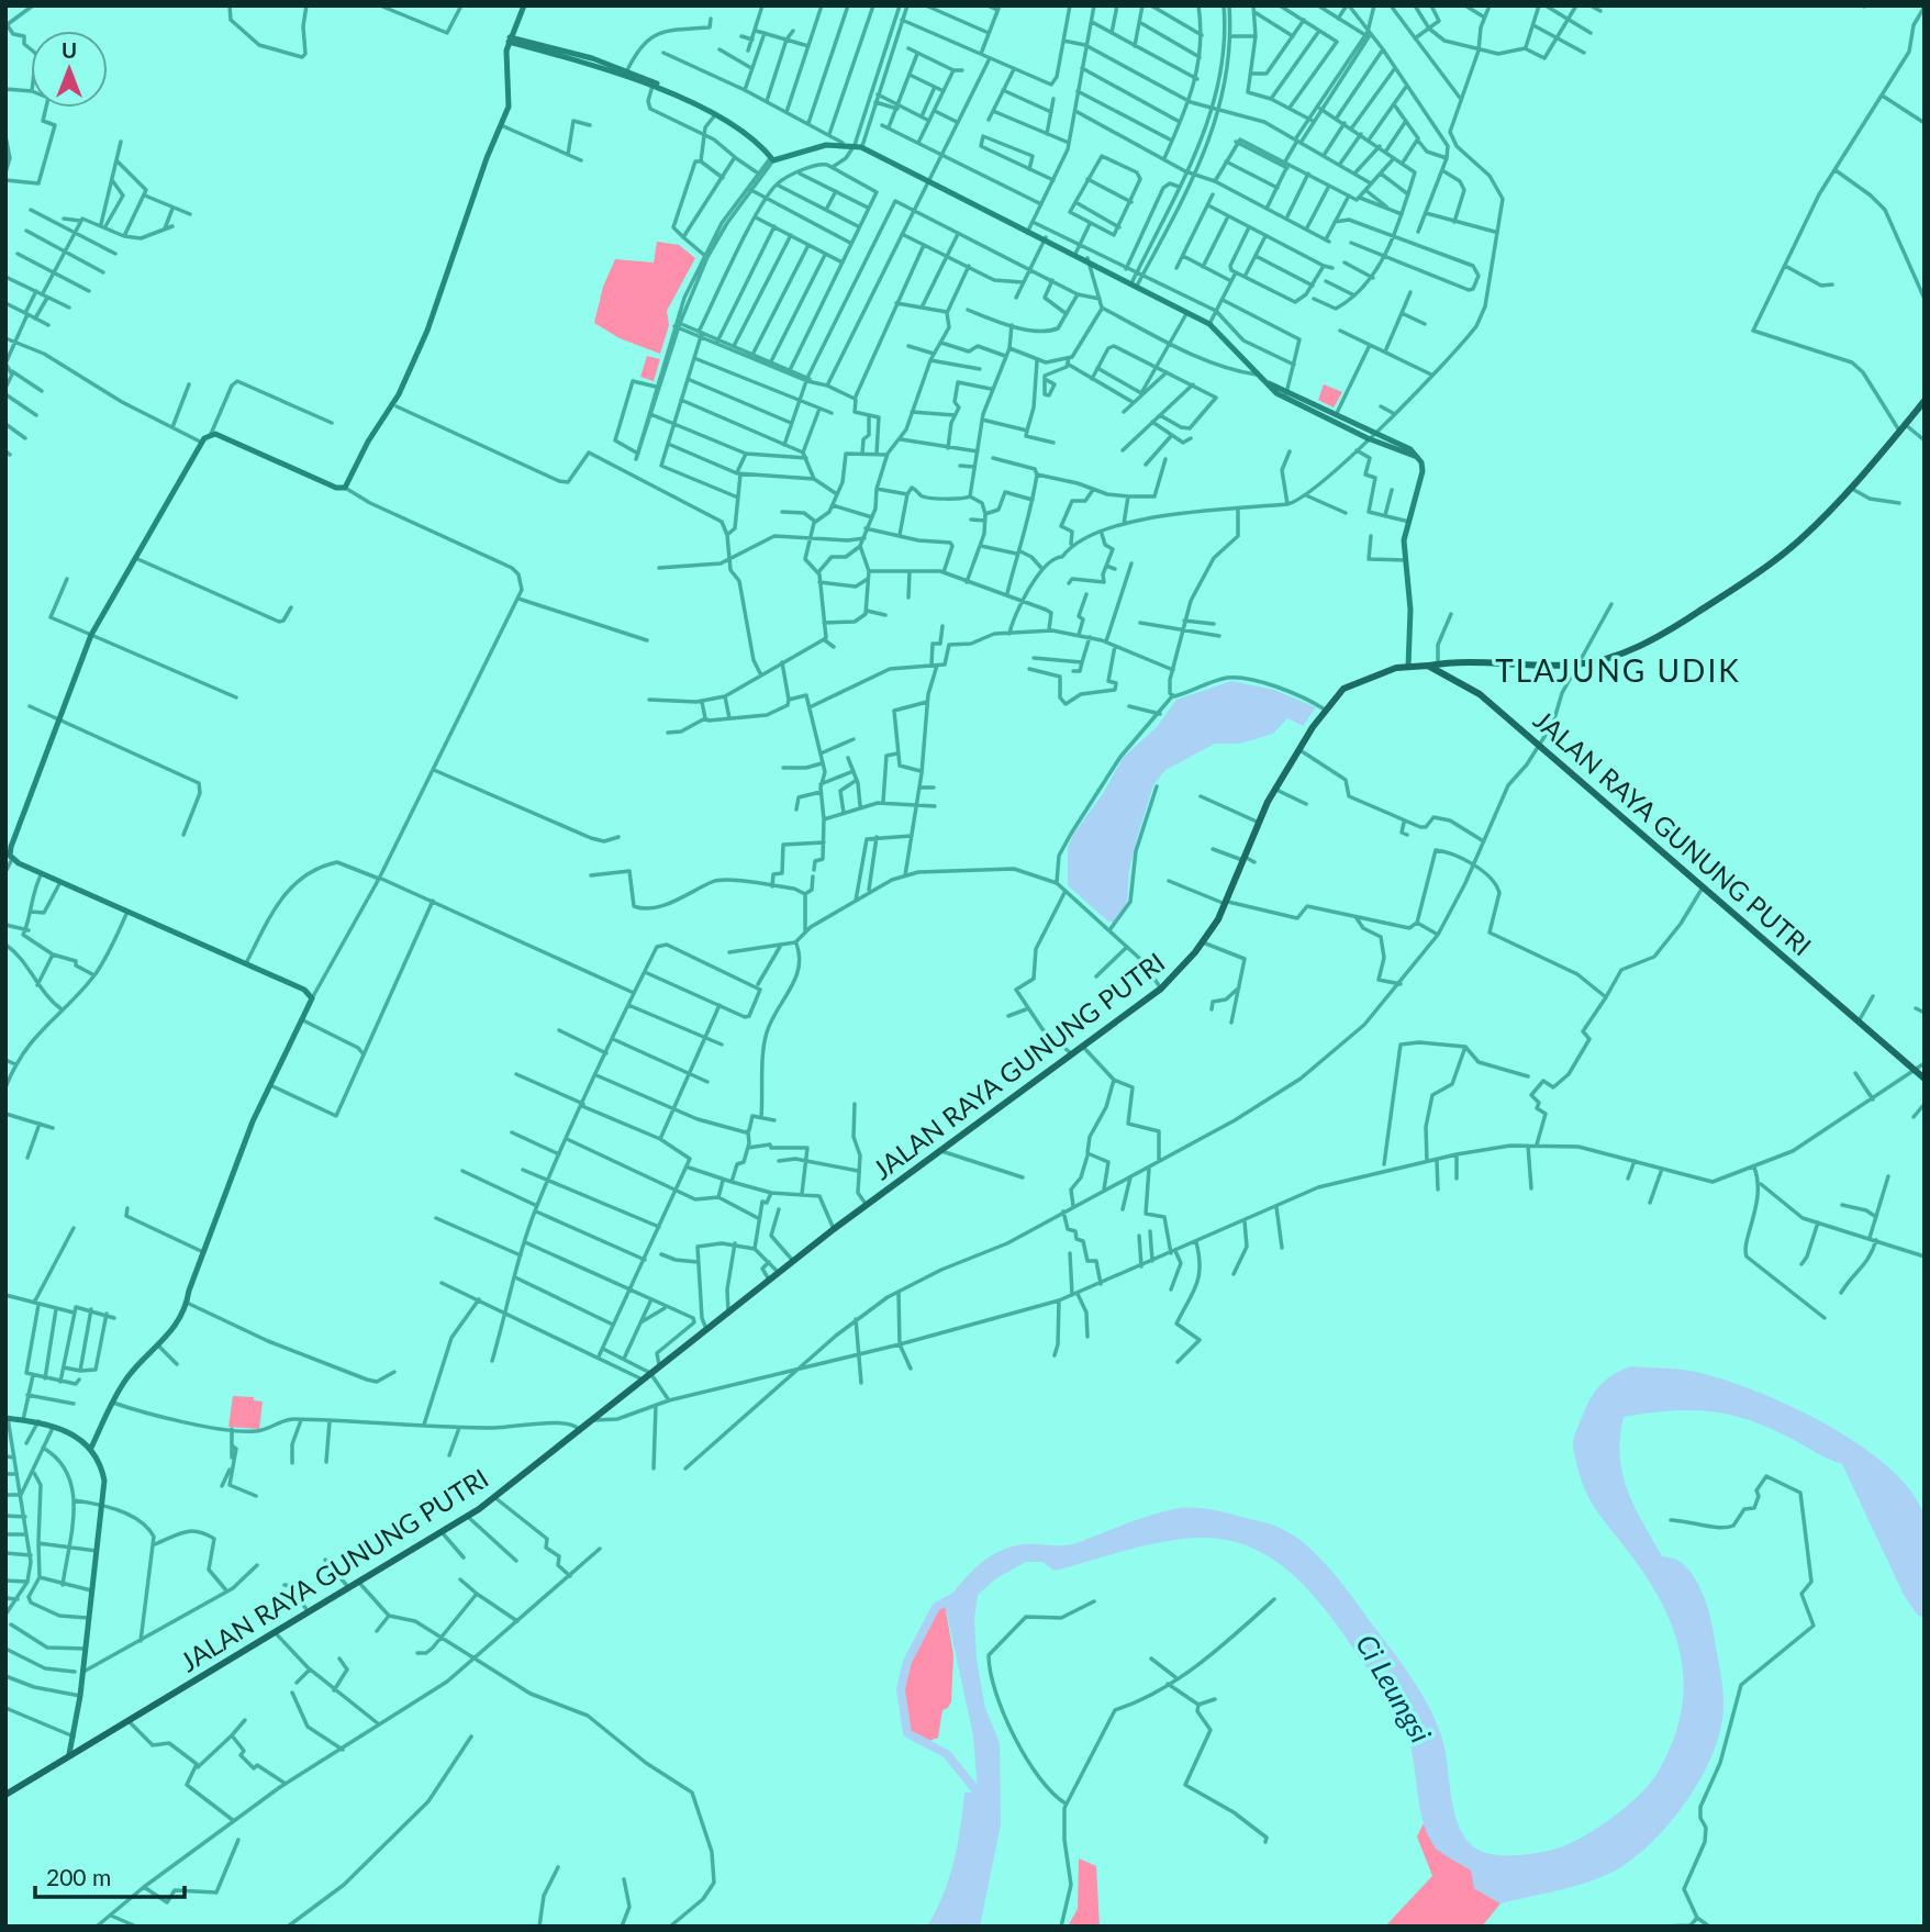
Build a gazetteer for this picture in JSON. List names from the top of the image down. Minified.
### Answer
{"streets":{"main road":["JALAN RAYA GUNUNG PUTRI"]},"districts":["TLAJUNG UDIK"],"water":["Ci Leungsi"],"scale_bar":"200 m","north":"top"}
